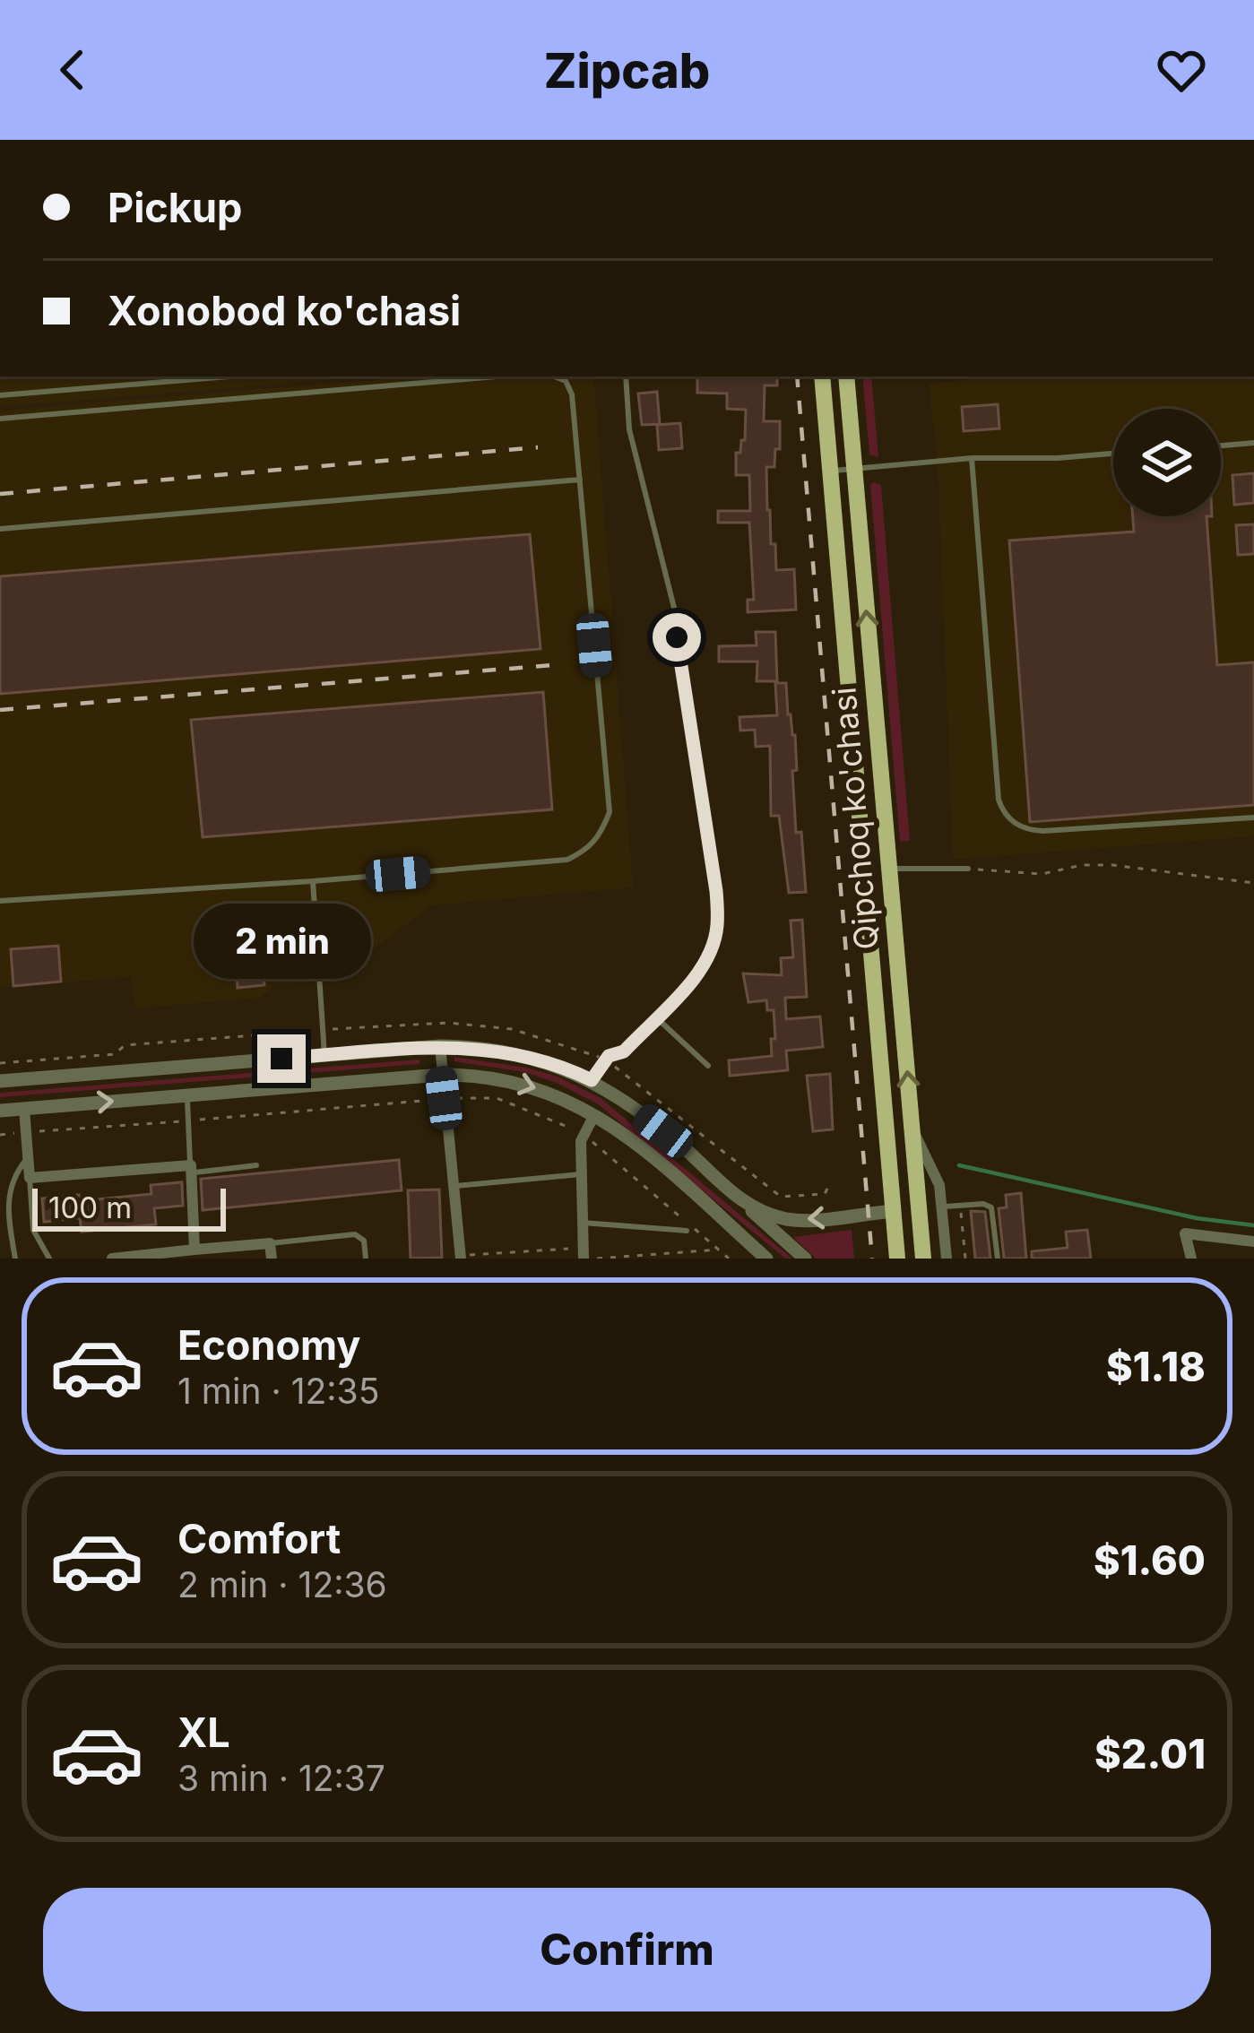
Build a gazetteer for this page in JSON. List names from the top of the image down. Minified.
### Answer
{"streets":{"main road":["Qipchoq ko'chasi"]},"scale_bar":"100 m","page":{"header":"Zipcab","banner":["Pickup","Xonobod ko'chasi"],"bubble":"2 min","scale":"100 m","list":[{"name":"Economy","note":"1 min · 12:35","value":"$1.18"},{"name":"Comfort","note":"2 min · 12:36","value":"$1.60"},{"name":"XL","note":"3 min · 12:37","value":"$2.01"}],"buttons":"Confirm"}}
